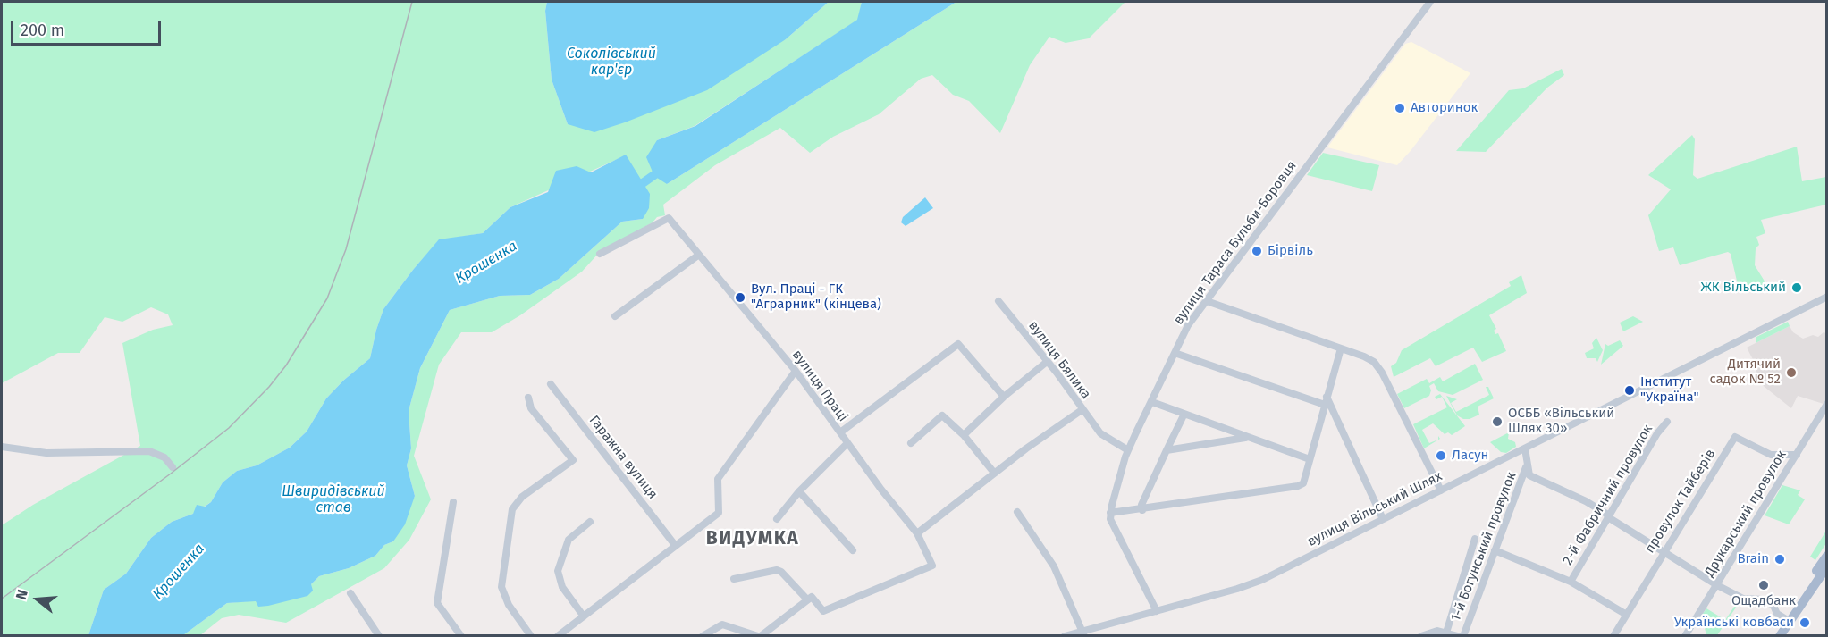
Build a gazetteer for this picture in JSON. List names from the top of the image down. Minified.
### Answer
{"streets":{"street":["вулиця Тараса Бульби-Боровця","вулиця Бялика","вулиця Праці","Гаражна вулиця","2-й Фабричний провулок","провулок Тайберів","вулиця Вільський Шлях","Друкарський провулок","1-й Богунський провулок"]},"crossings":[["вулиця Тараса Бульби-Боровця","вулиця Бялика"],["провулок Тайберів","Друкарський провулок"]],"districts":["ВИДУМКА"],"water":["Соколівський кар'єр","Крошенка","Швиридівський став"],"places":["Авторинок","Бірвіль","ЖК Вільський","Вул. Праці - ГК \"Аграрник\" (кінцева)","Дитячий садок № 52","Інститут \"Україна\"","ОСББ «Вільський Шлях 30»","Ласун","Brain","Ощадбанк","Українські ковбаси"],"scale_bar":"200 m","north":"left"}
